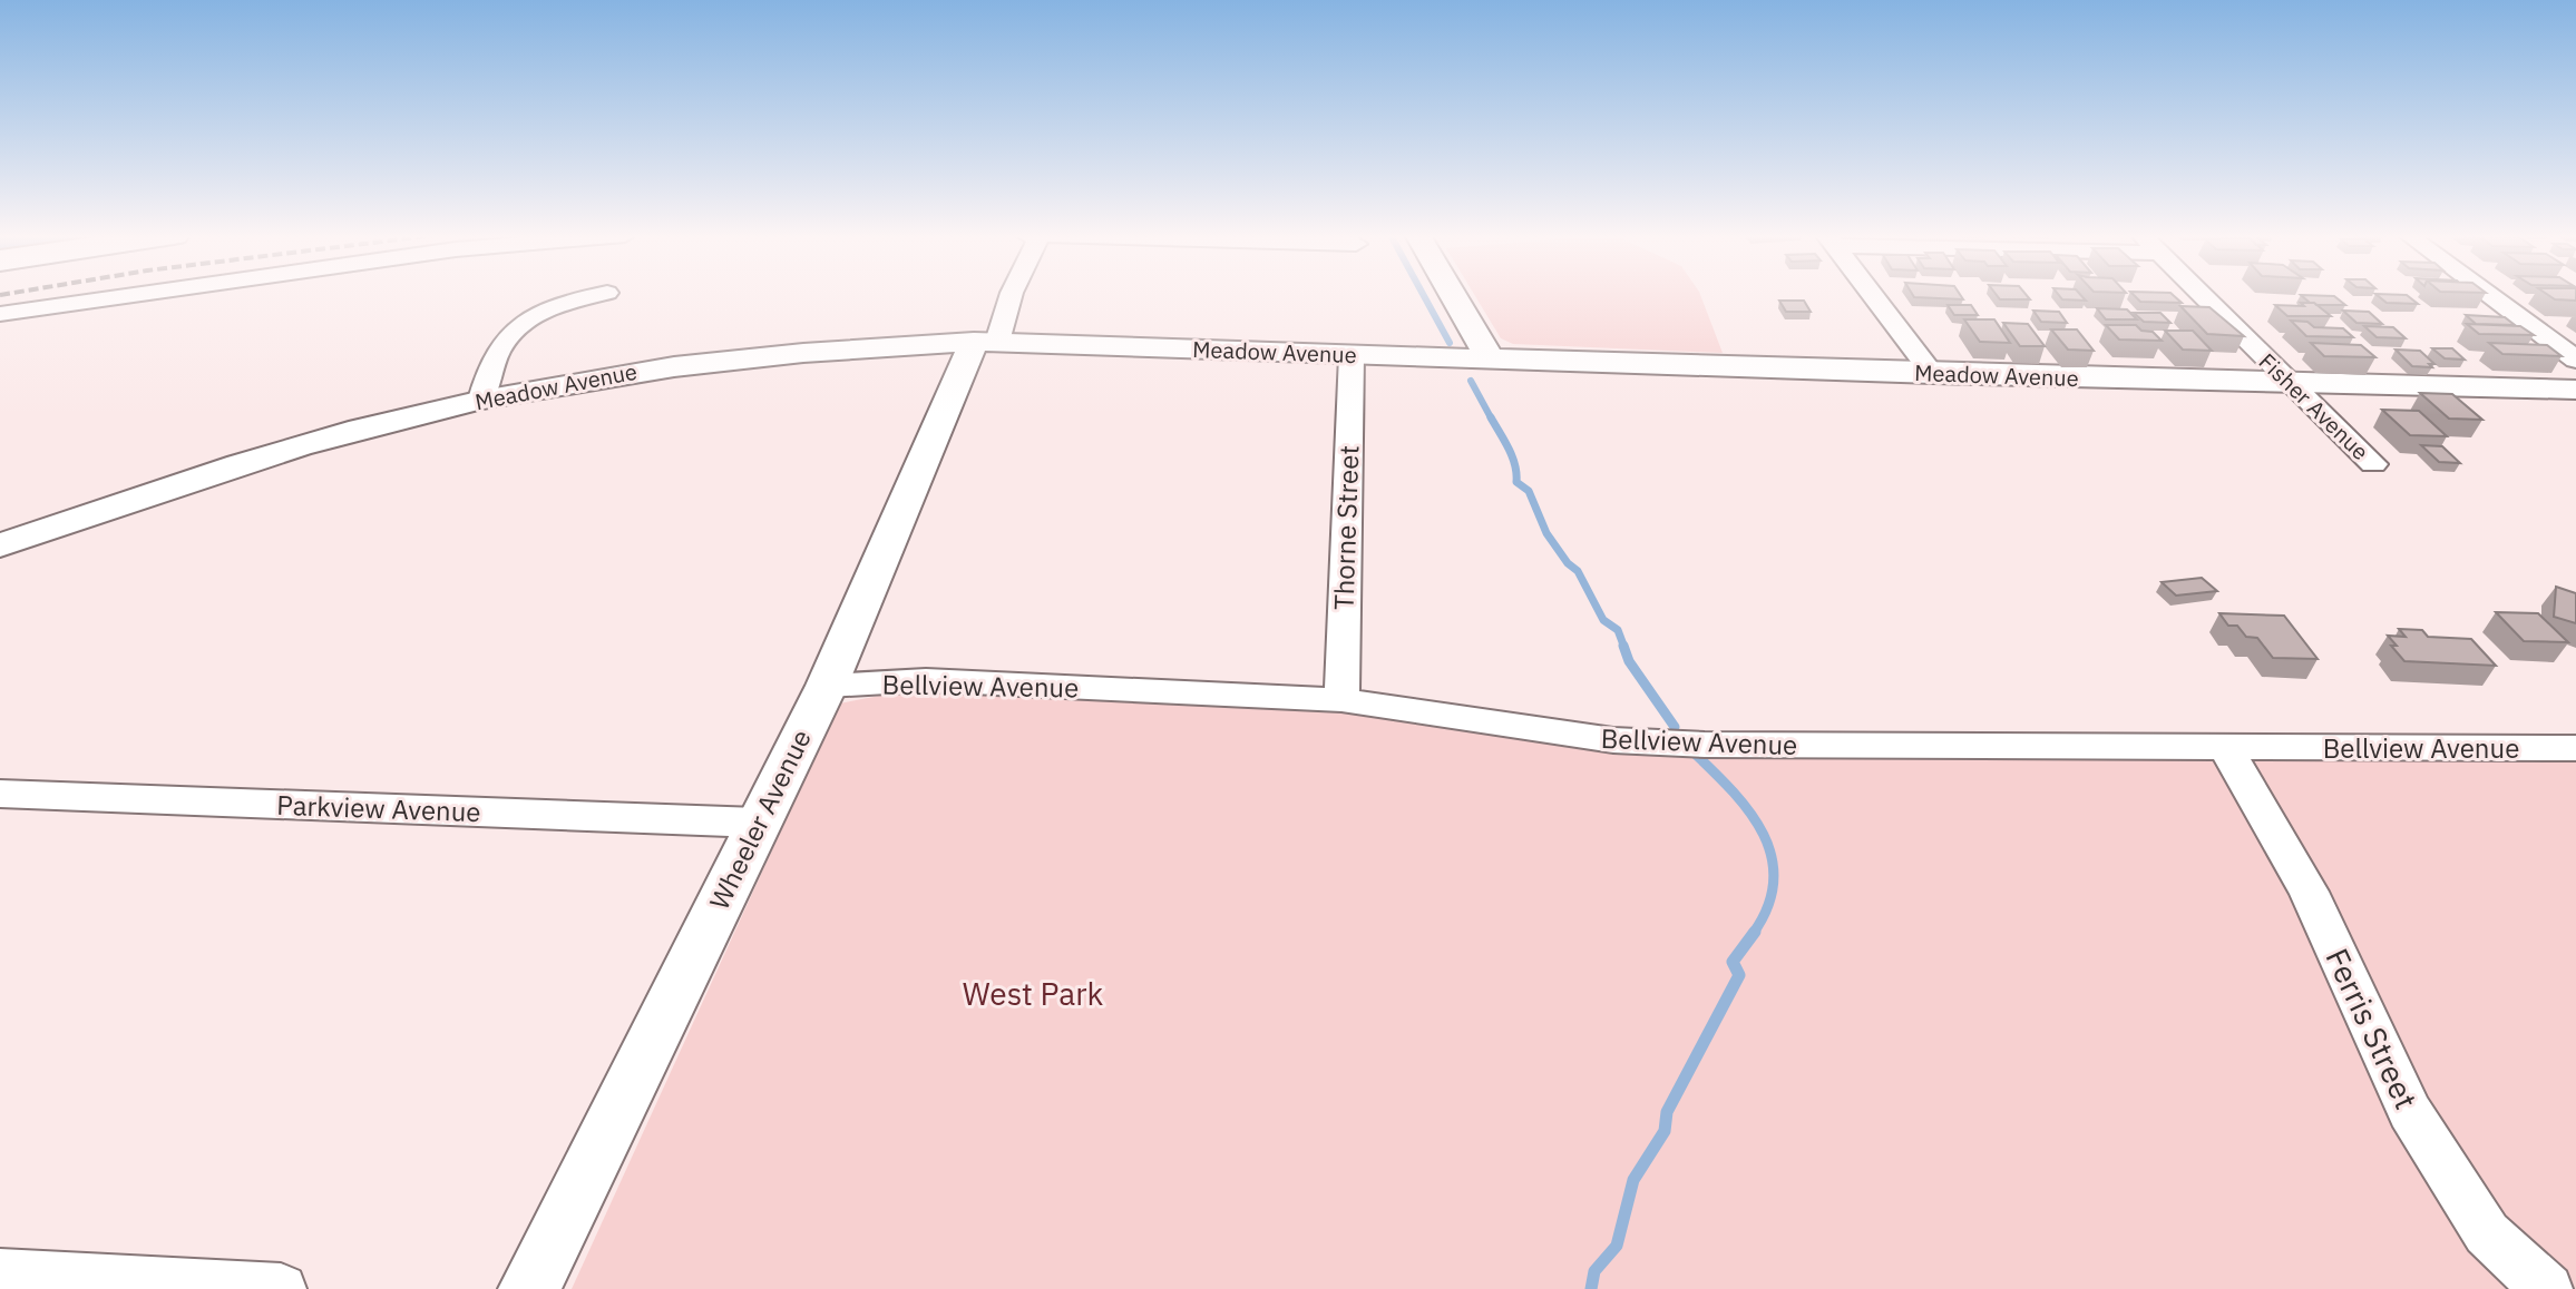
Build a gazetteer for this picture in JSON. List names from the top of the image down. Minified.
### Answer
{"streets":{"street":["Meadow Avenue","Fisher Avenue","Thorne Street","Bellview Avenue","Parkview Avenue","Wheeler Avenue","Ferris Street"]},"crossings":[["Meadow Avenue","Fisher Avenue"],["Meadow Avenue","Thorne Street"],["Meadow Avenue","Wheeler Avenue"],["Thorne Street","Bellview Avenue"],["Bellview Avenue","Wheeler Avenue"],["Bellview Avenue","Ferris Street"],["Parkview Avenue","Wheeler Avenue"]],"parks":["West Park"]}
